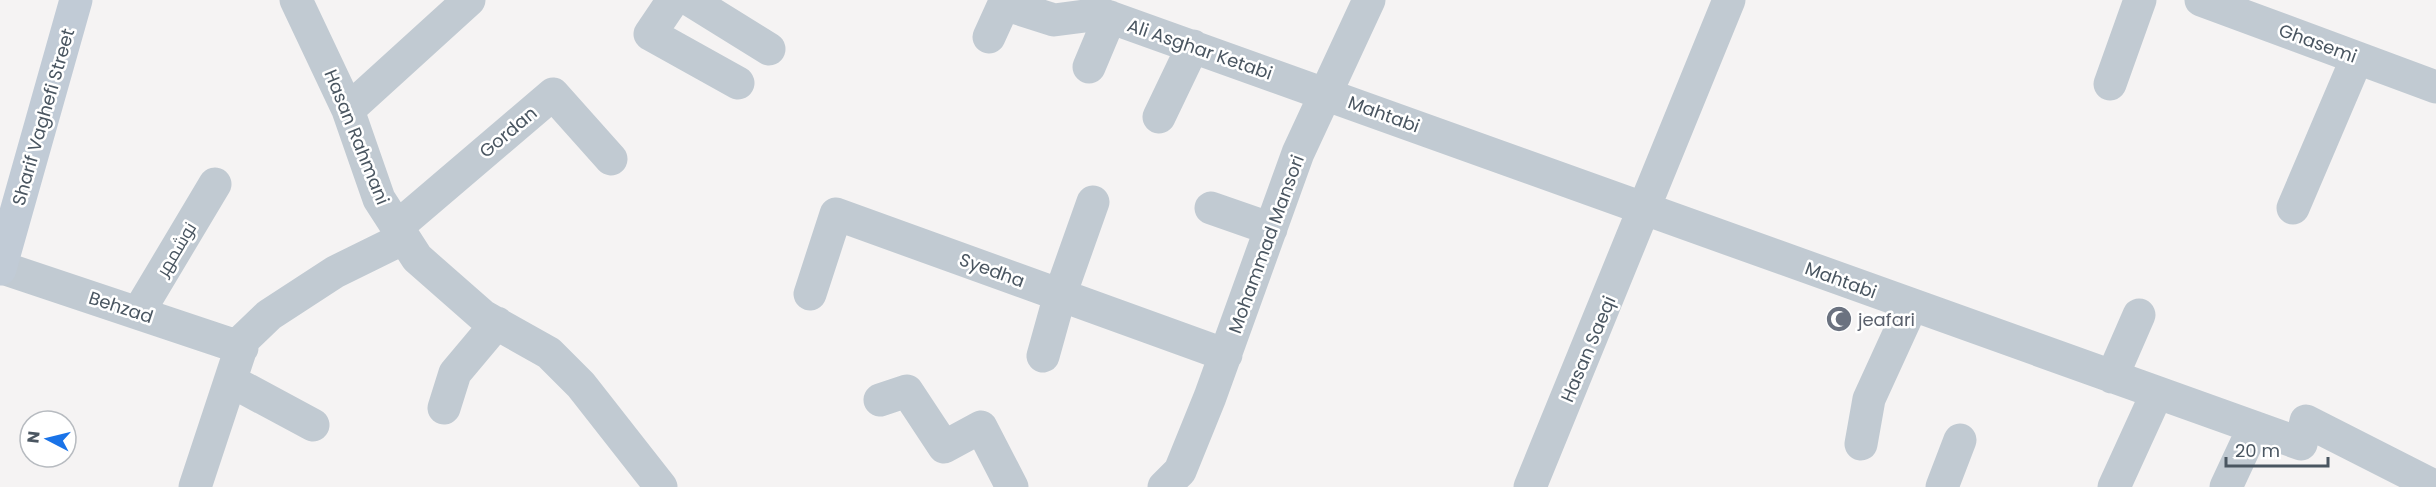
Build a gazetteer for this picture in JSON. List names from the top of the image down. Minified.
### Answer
{"streets":{"main road":["Sharif Vaghefi Street"],"street":["Ghasemi","Ali Asghar Ketabi","Mahtabi","Gordan","Hasan Rahmani","Mohammad Mansori","نوشمهر","Syedha","Behzad","Hasan Saeqi"]},"crossings":[["Ali Asghar Ketabi","Mahtabi"],["Ali Asghar Ketabi","Mohammad Mansori"],["Mahtabi","Mohammad Mansori"],["Mahtabi","Hasan Saeqi"],["Sharif Vaghefi Street","Behzad"],["Gordan","Hasan Rahmani"],["Mohammad Mansori","Syedha"],["نوشمهر","Behzad"]],"places":{"mosque":["jeafari"]},"scale_bar":"20 m","north":"left"}
